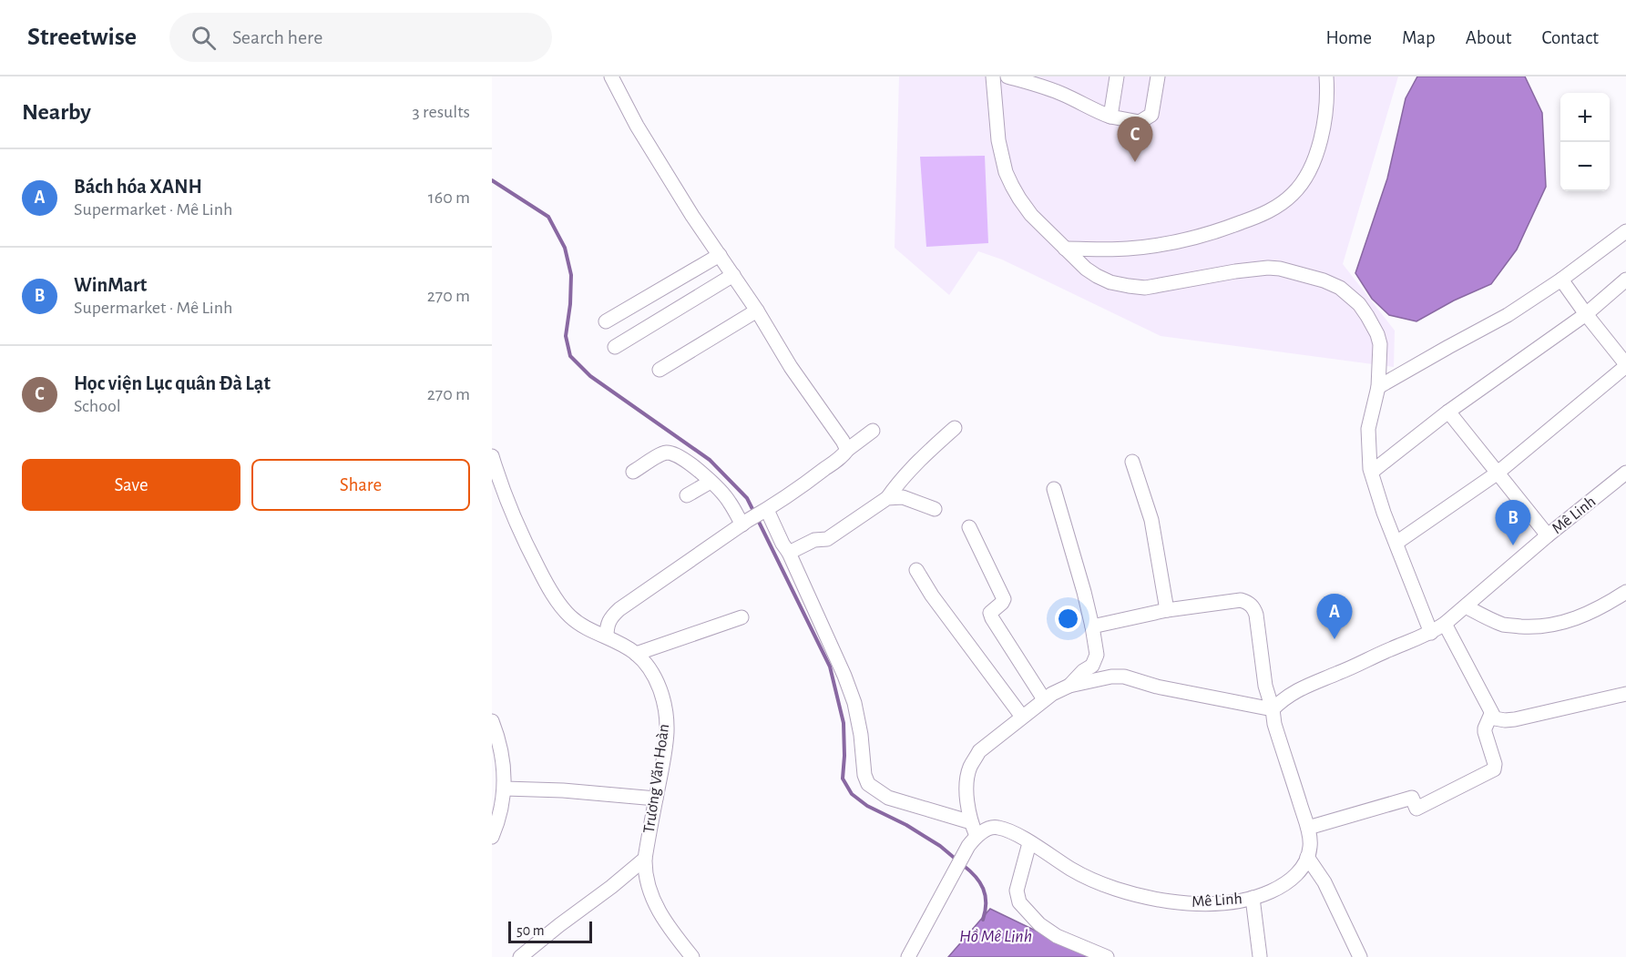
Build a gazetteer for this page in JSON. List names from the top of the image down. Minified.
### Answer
{"streets":{"street":["Mê Linh","Trương Văn Hoàn"]},"water":["Hồ Mê Linh"],"scale_bar":"50 m","page":{"header":"Streetwise","search":"Search here","nav":["Home","Map","About","Contact"],"heading":["Nearby","3 results"],"map_buttons":["+","−"],"pins":["C","B","A"],"list":[{"mark":"A","name":"Bách hóa XANH","note":"Supermarket · Mê Linh","value":"160 m"},{"mark":"B","name":"WinMart","note":"Supermarket · Mê Linh","value":"270 m"},{"mark":"C","name":"Học viện Lục quân Đà Lạt","note":"School","value":"270 m"}],"buttons":["Save","Share"],"scale":"50 m"}}
